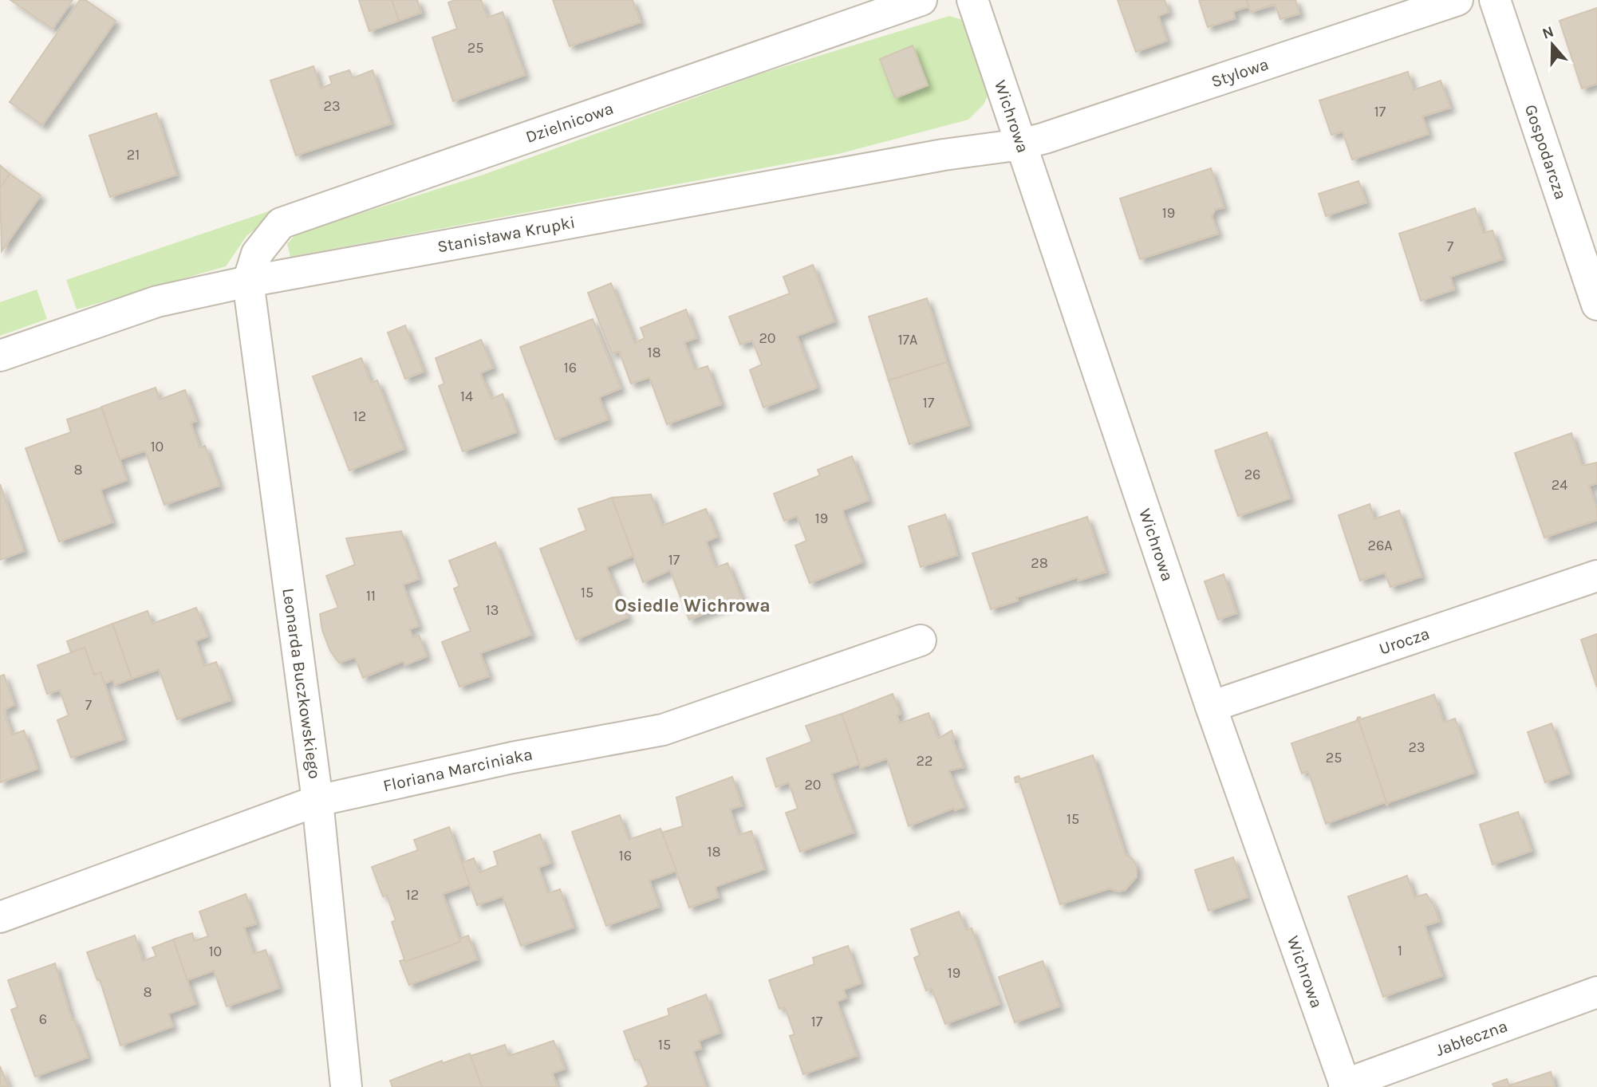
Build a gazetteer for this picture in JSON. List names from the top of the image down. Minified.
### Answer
{"streets":{"street":["Stylowa","Wichrowa","Dzielnicowa","Gospodarcza","Stanisława Krupki","Urocza","Leonarda Buczkowskiego","Floriana Marciniaka","Jabłeczna"]},"crossings":[["Stylowa","Wichrowa"],["Stylowa","Stanisława Krupki"],["Wichrowa","Stanisława Krupki"],["Wichrowa","Urocza"],["Wichrowa","Jabłeczna"],["Dzielnicowa","Stanisława Krupki"],["Dzielnicowa","Leonarda Buczkowskiego"],["Stanisława Krupki","Leonarda Buczkowskiego"],["Leonarda Buczkowskiego","Floriana Marciniaka"]],"districts":["Osiedle Wichrowa"],"house_numbers":["25","23","17","21","19","7","20","17A","18","16","14","17","12","10","8","26","24","19","26A","17","28","15","11","13","7","23","25","22","20","15","18","16","12","1","10","19","8","6","17","15"],"north":"top"}
